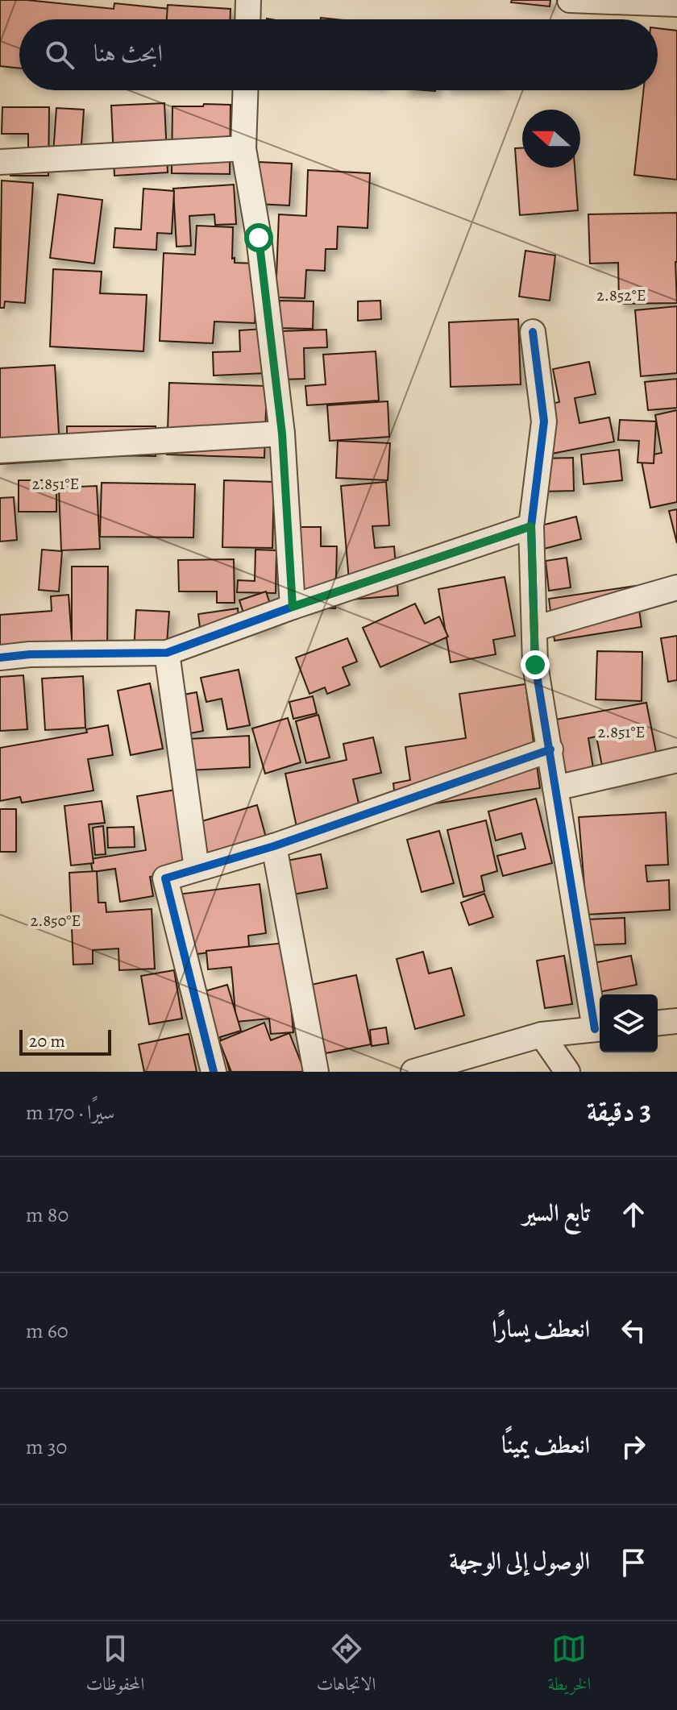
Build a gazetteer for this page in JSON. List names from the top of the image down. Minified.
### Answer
{"scale_bar":"20 m","north":"left","page":{"search":"ابحث هنا","scale":"20 m","heading":["3 دقيقة","سيرًا · 170 m"],"list":[["تابع السير","80 m"],["انعطف يسارًا","60 m"],["انعطف يمينًا","30 m"],"الوصول إلى الوجهة"],"nav":["الخريطة","الاتجاهات","المحفوظات"]},"coordinates":["2.852°E","2.851°E","2.850°E"]}
